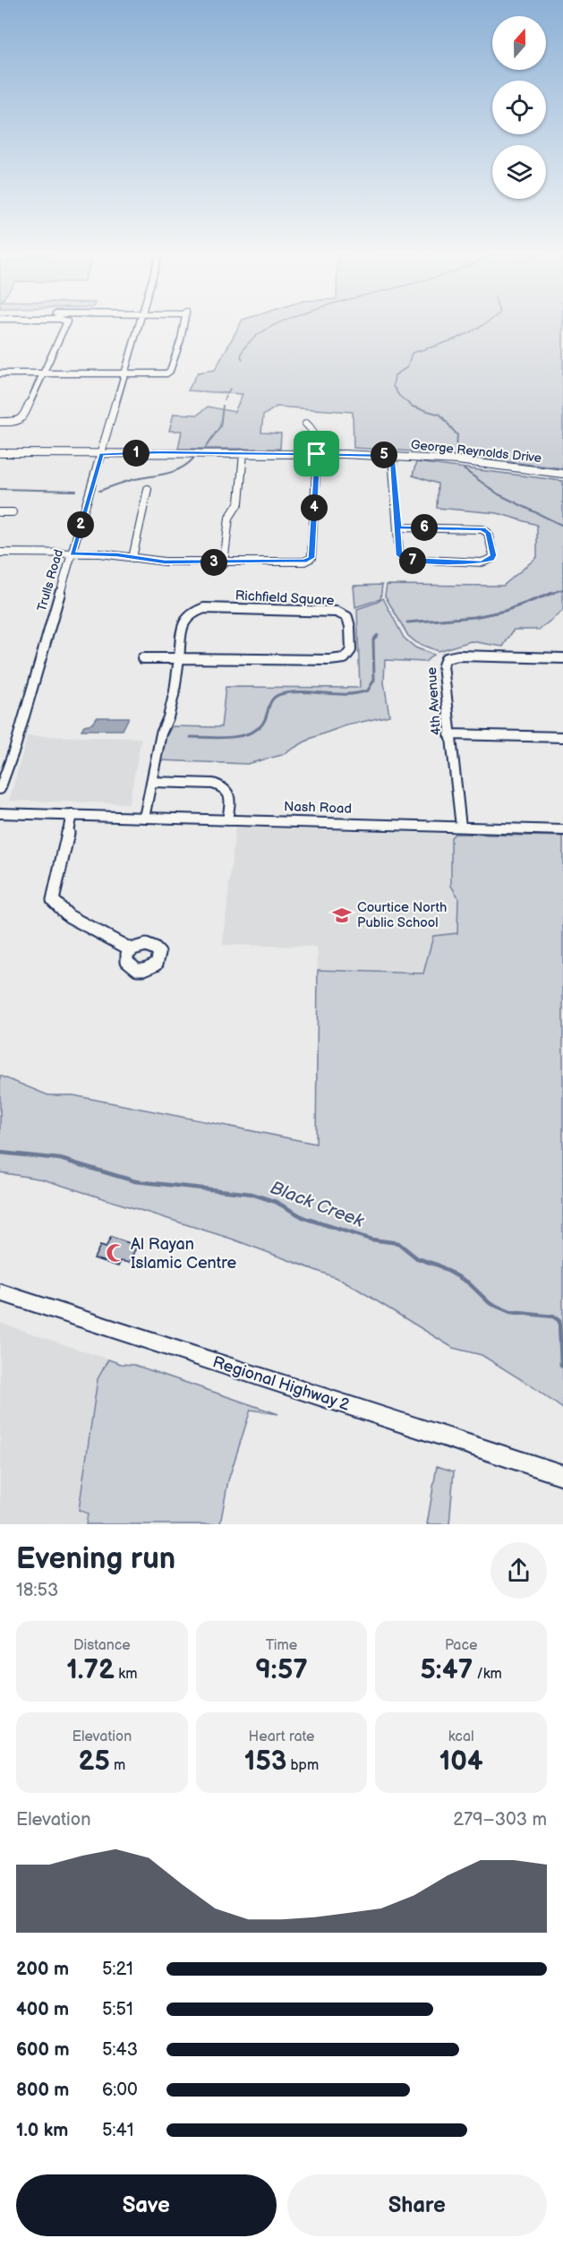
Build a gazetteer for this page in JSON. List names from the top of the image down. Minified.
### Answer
{"streets":{"main road":["Regional Highway 2"],"street":["George Reynolds Drive","Trulls Road","Richfield Square","4th Avenue","Nash Road"]},"crossings":[["George Reynolds Drive","Trulls Road"],["Richfield Square","Nash Road"],["4th Avenue","Nash Road"]],"water":["Black Creek"],"places":{"school or university":["Courtice North Public School"],"mosque":["Al Rayan Islamic Centre"]},"north":"top","page":{"pins":["1","5","4","2","6","7","3"],"heading":["Evening run","18:53"],"stats":[["Distance","1.72 km"],["Time","9:57"],["Pace","5:47 /km"],["Elevation","25 m"],["Heart rate","153 bpm"],["kcal","104"]],"chart":["Elevation","279–303 m"],"list":[{"name":"200 m","note":"5:21"},{"name":"400 m","note":"5:51"},{"name":"600 m","note":"5:43"},{"name":"800 m","note":"6:00"},{"name":"1.0 km","note":"5:41"}],"buttons":["Save","Share"]}}
